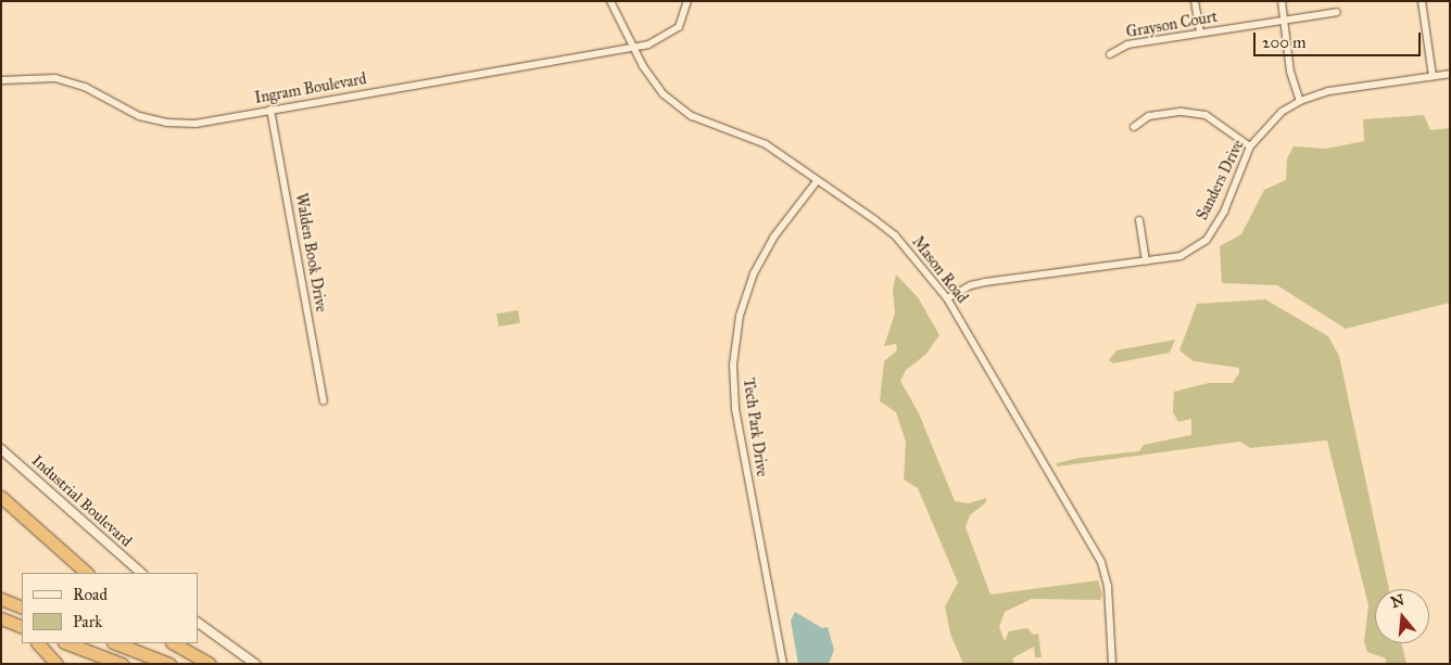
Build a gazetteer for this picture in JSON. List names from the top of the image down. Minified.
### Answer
{"streets":{"street":["Grayson Court","Ingram Boulevard","Sanders Drive","Walden Book Drive","Mason Road","Tech Park Drive","Industrial Boulevard"]},"crossings":[["Ingram Boulevard","Walden Book Drive"],["Ingram Boulevard","Mason Road"],["Sanders Drive","Mason Road"],["Mason Road","Tech Park Drive"]],"legend":["Road","Park"],"scale_bar":"200 m","north":"top"}
